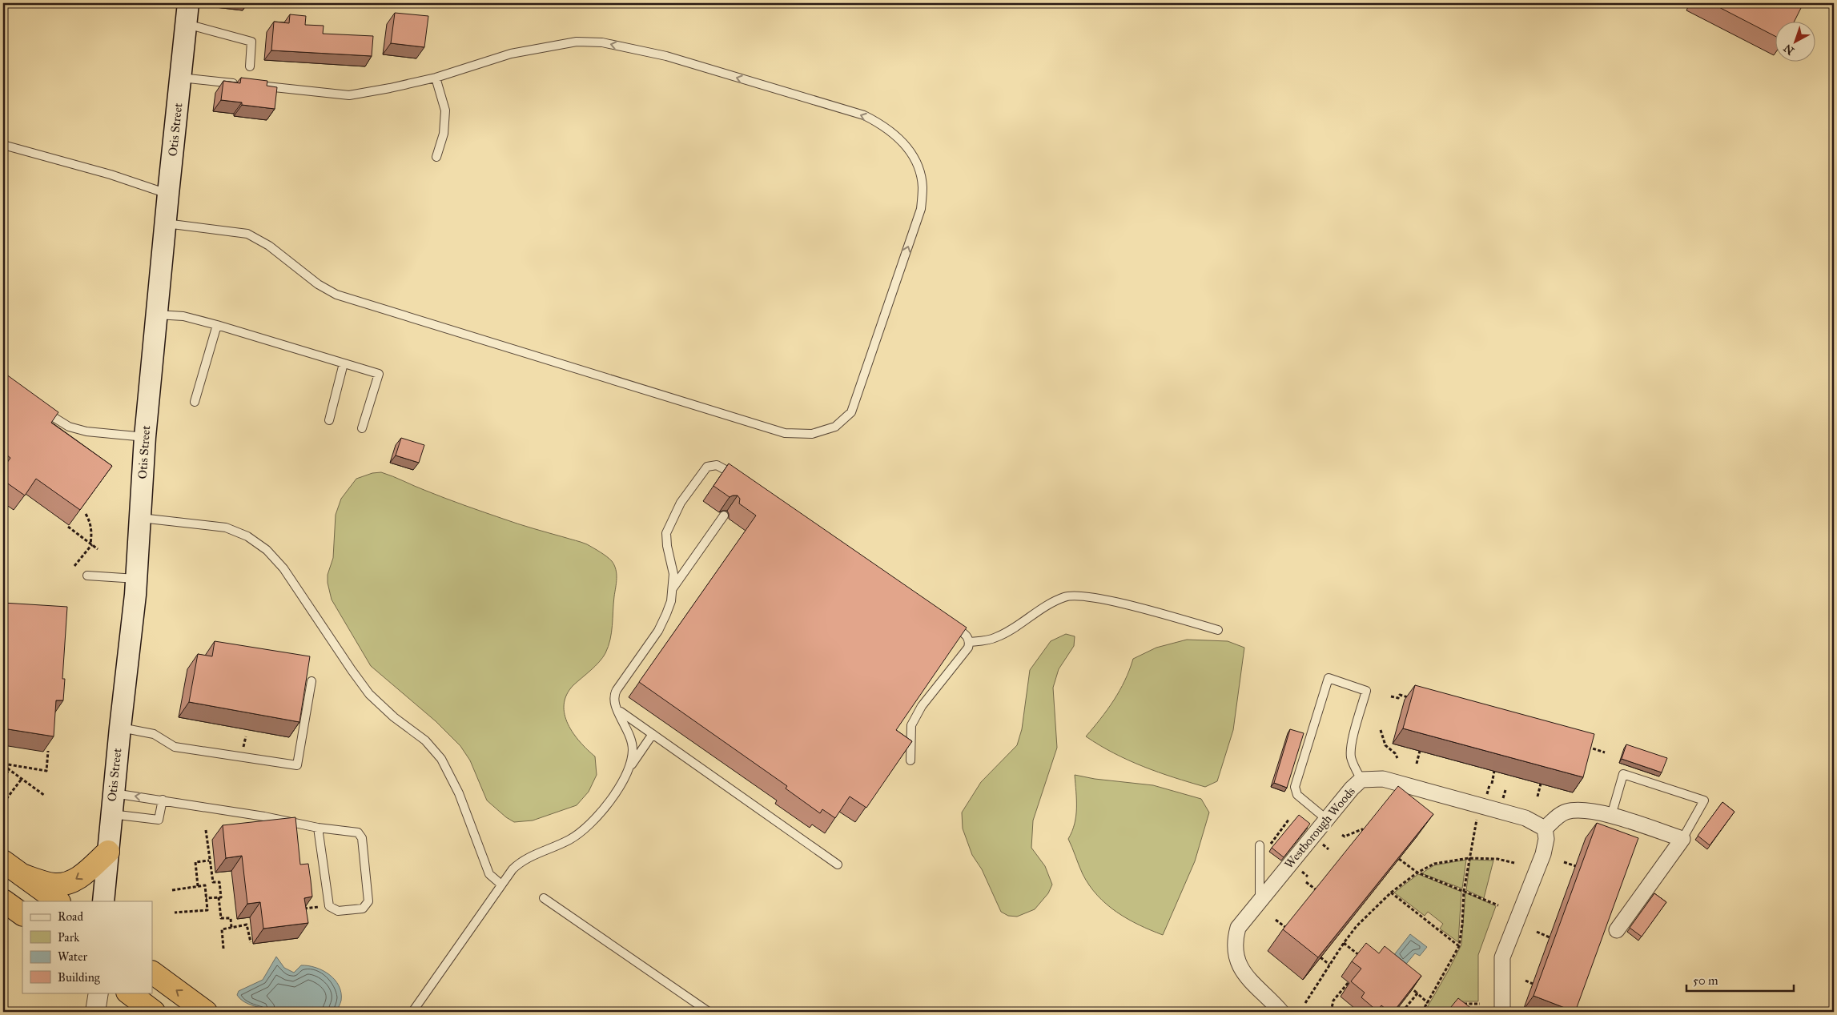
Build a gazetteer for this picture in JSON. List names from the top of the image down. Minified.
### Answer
{"streets":{"main road":["Otis Street"],"street":["Westborough Woods"]},"legend":["Road","Park","Water","Building"],"scale_bar":"50 m","north":"bottom left"}
